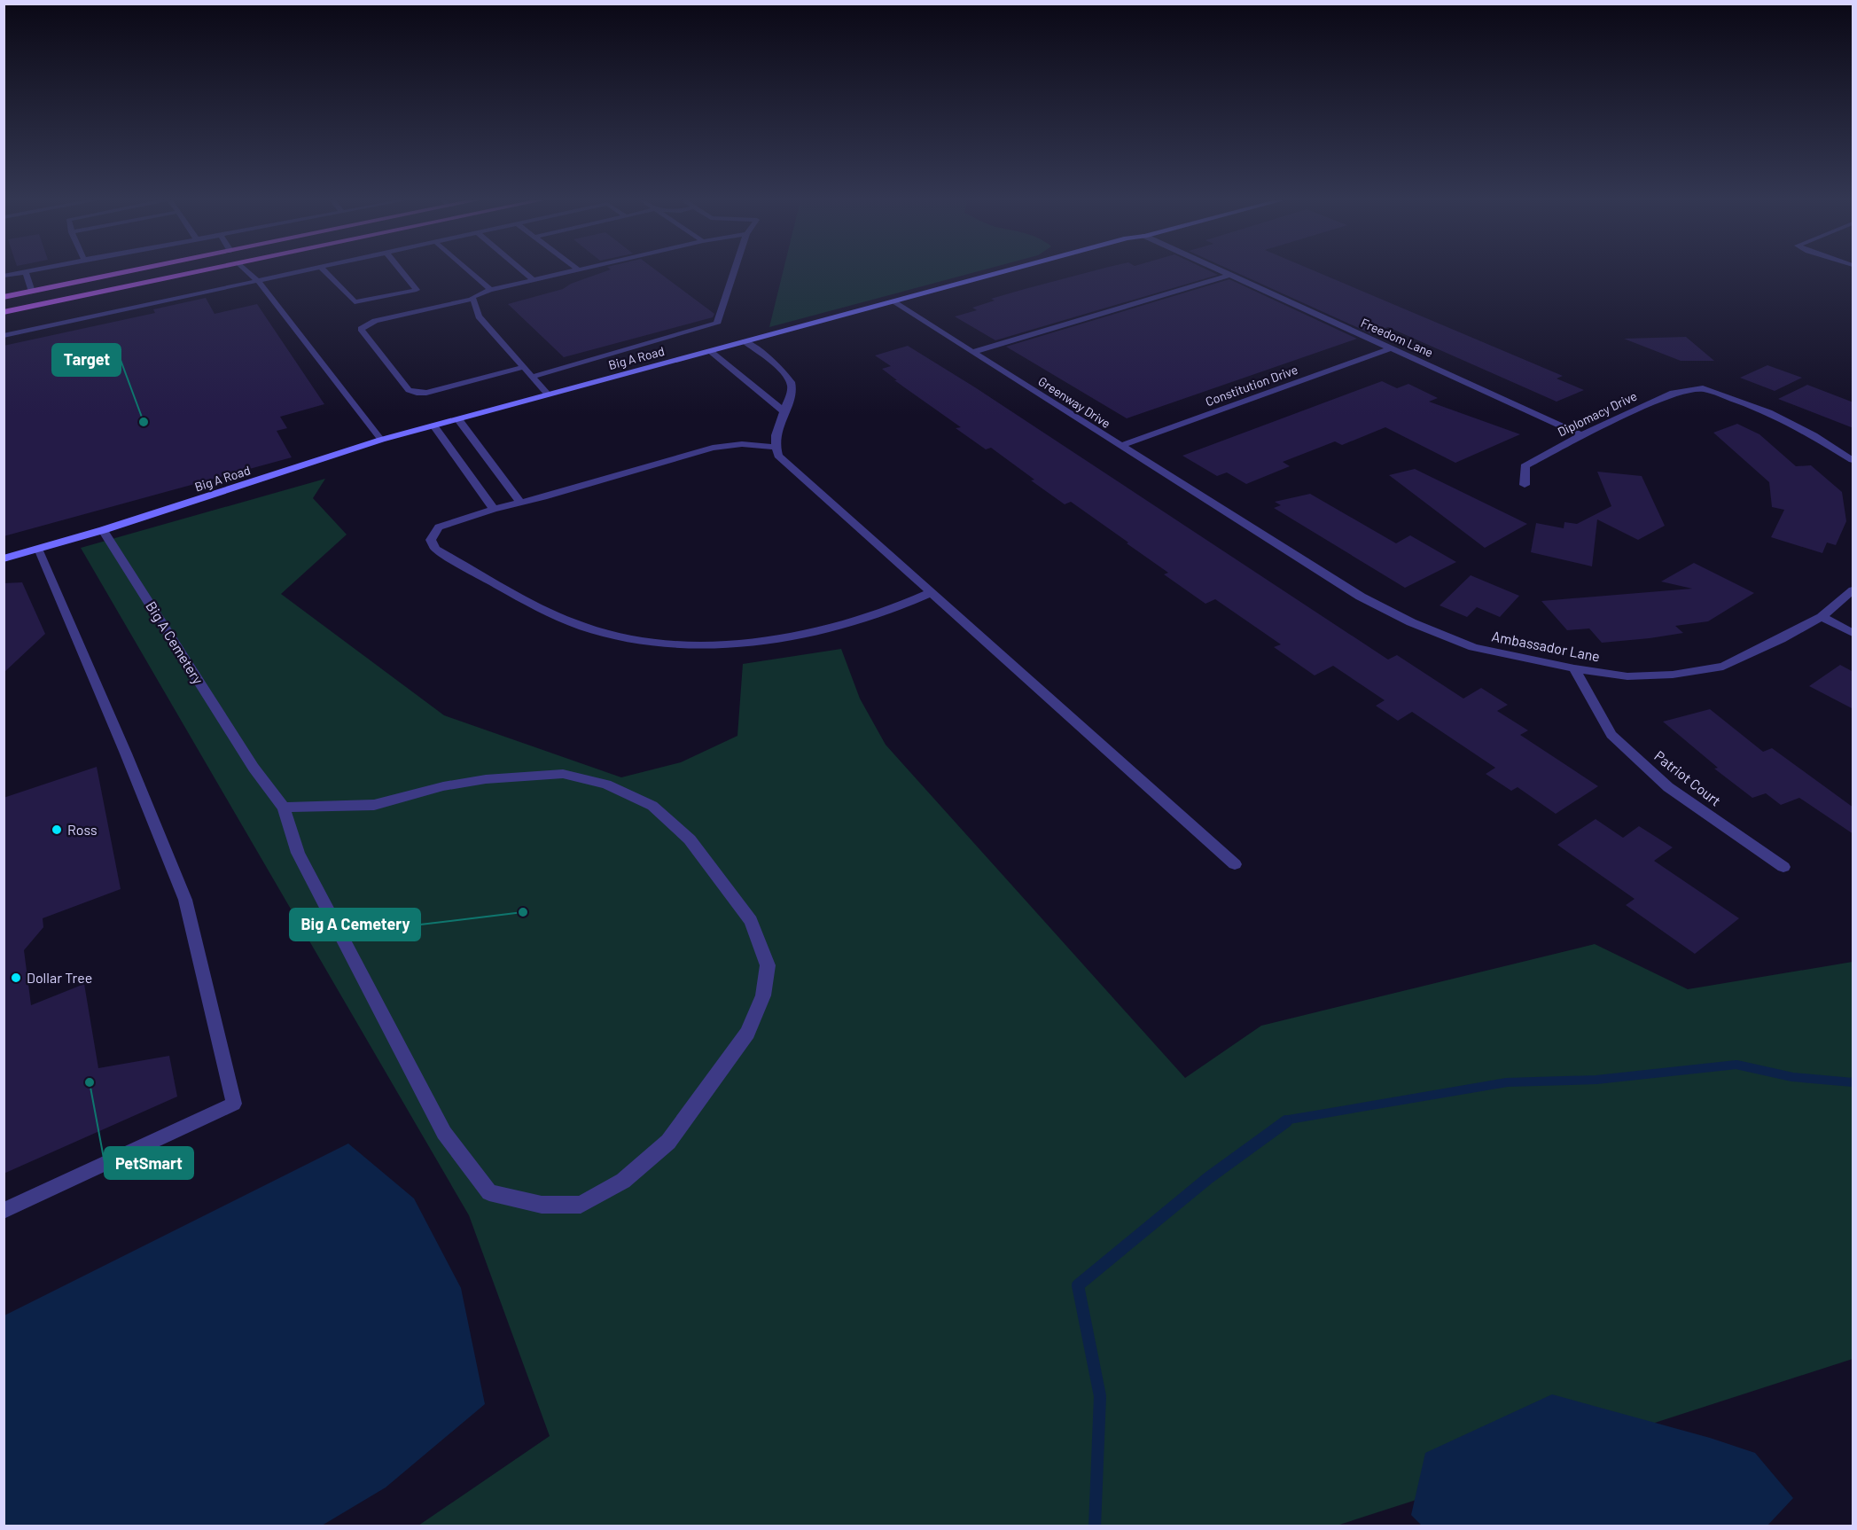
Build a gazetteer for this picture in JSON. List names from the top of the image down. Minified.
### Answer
{"streets":{"street":["Freedom Lane","Big A Road","Constitution Drive","Greenway Drive","Diplomacy Drive","Big A Cemetery","Ambassador Lane","Patriot Court"]},"crossings":[["Freedom Lane","Constitution Drive"],["Freedom Lane","Diplomacy Drive"],["Big A Road","Greenway Drive"],["Big A Road","Big A Cemetery"],["Constitution Drive","Greenway Drive"],["Greenway Drive","Ambassador Lane"],["Ambassador Lane","Patriot Court"]],"places":["Target","Ross","Big A Cemetery","Dollar Tree","PetSmart"]}
